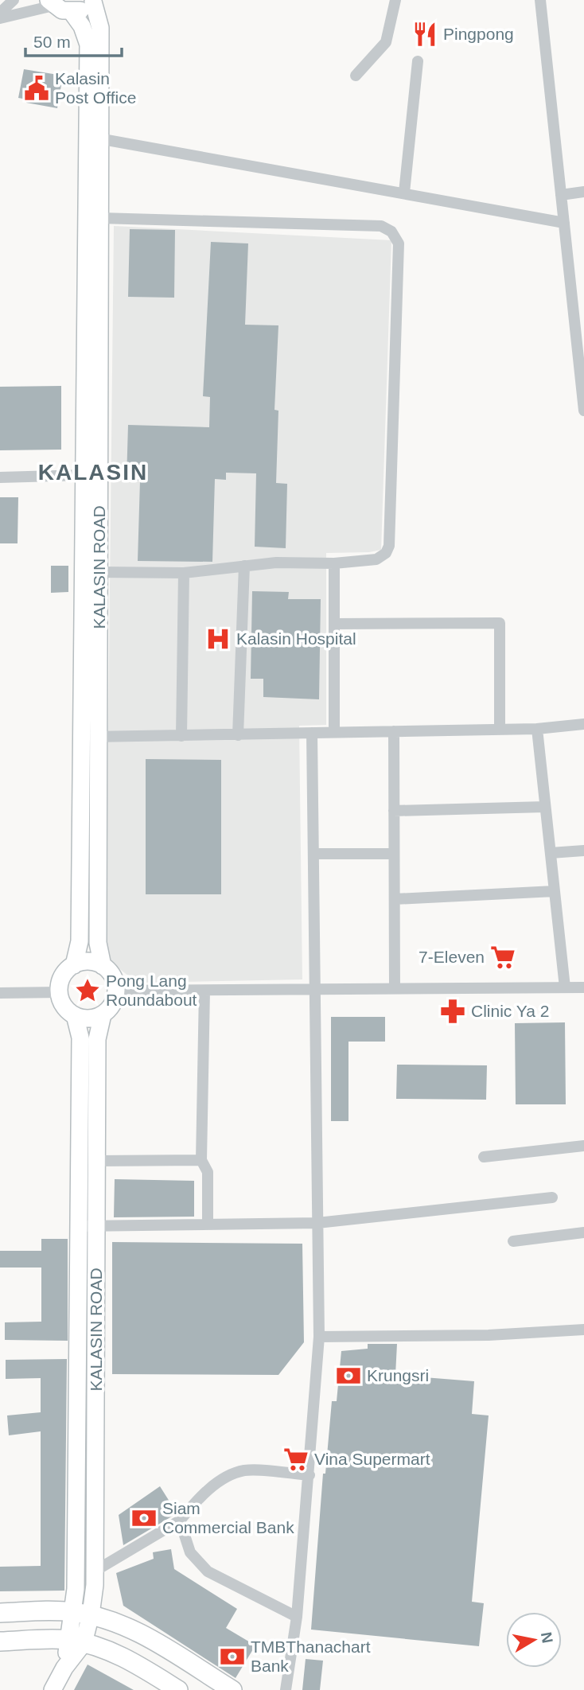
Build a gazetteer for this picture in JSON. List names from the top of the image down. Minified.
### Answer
{"streets":{"main road":["KALASIN ROAD"]},"districts":["KALASIN"],"places":{"restaurant":["Pingpong"],"public building":["Kalasin Post Office"],"hospital":["Kalasin Hospital"],"supermarket":["7-Eleven","Vina Supermart"],"place":["Pong Lang Roundabout"],"pharmacy":["Clinic Ya 2"],"bank":["Krungsri","Siam Commercial Bank","TMBThanachart Bank"]},"scale_bar":"50 m","north":"right"}
